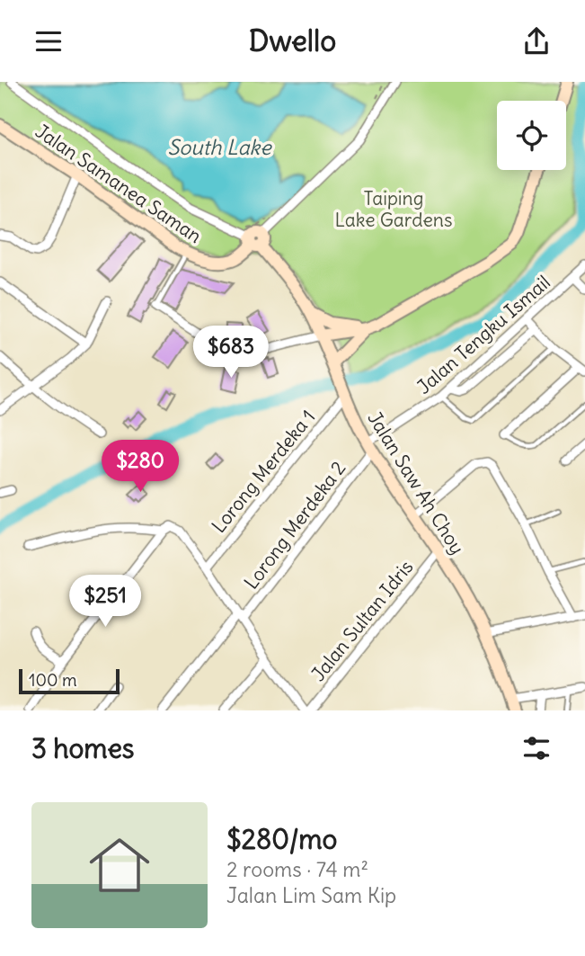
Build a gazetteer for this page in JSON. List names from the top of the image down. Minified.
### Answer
{"streets":{"street":["Jalan Samanea Saman","Jalan Tengku Ismail","Lorong Merdeka 1","Jalan Saw Ah Choy","Lorong Merdeka 2","Jalan Sultan Idris"]},"crossings":[["Jalan Samanea Saman","Jalan Saw Ah Choy"],["Jalan Tengku Ismail","Jalan Saw Ah Choy"],["Jalan Tengku Ismail","Lorong Merdeka 2"],["Lorong Merdeka 1","Jalan Saw Ah Choy"],["Jalan Saw Ah Choy","Lorong Merdeka 2"],["Jalan Saw Ah Choy","Jalan Sultan Idris"]],"water":["South Lake"],"parks":["Taiping Lake Gardens"],"scale_bar":"100 m","page":{"header":"Dwello","price":["$683","$280","$251"],"scale":"100 m","heading":"3 homes","list":[{"name":"$280/mo","note":"2 rooms · 74 m² · Jalan Lim Sam Kip"}]}}
